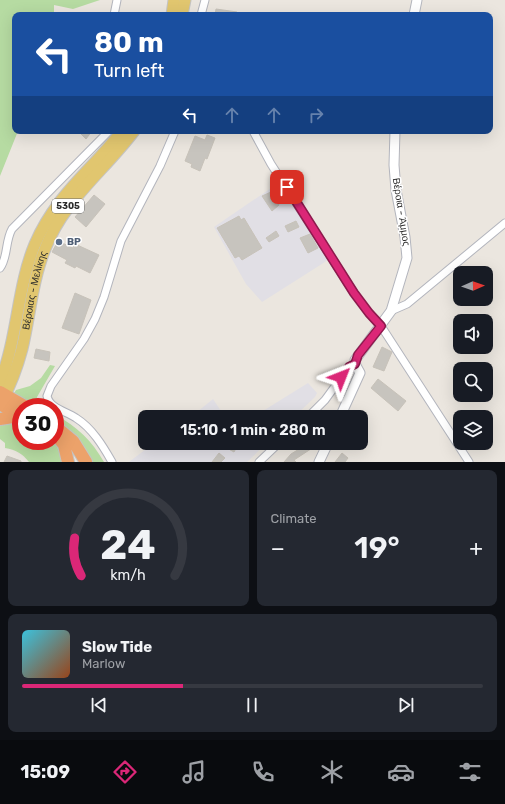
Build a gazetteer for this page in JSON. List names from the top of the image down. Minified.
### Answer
{"streets":{"main road":["5305","Βέροιας - Μελίκης"],"street":["Βέροια - Άμμος"]},"places":["BP"],"north":"right","page":{"turn":["80 m","Turn left"],"limit":"30","trip":"15:10 · 1 min · 280 m","tile":"Climate","heat":["−","19°","+"],"song":["Slow Tide","Marlow"],"tabs":"15:09","gauge":["24","km/h"]}}
